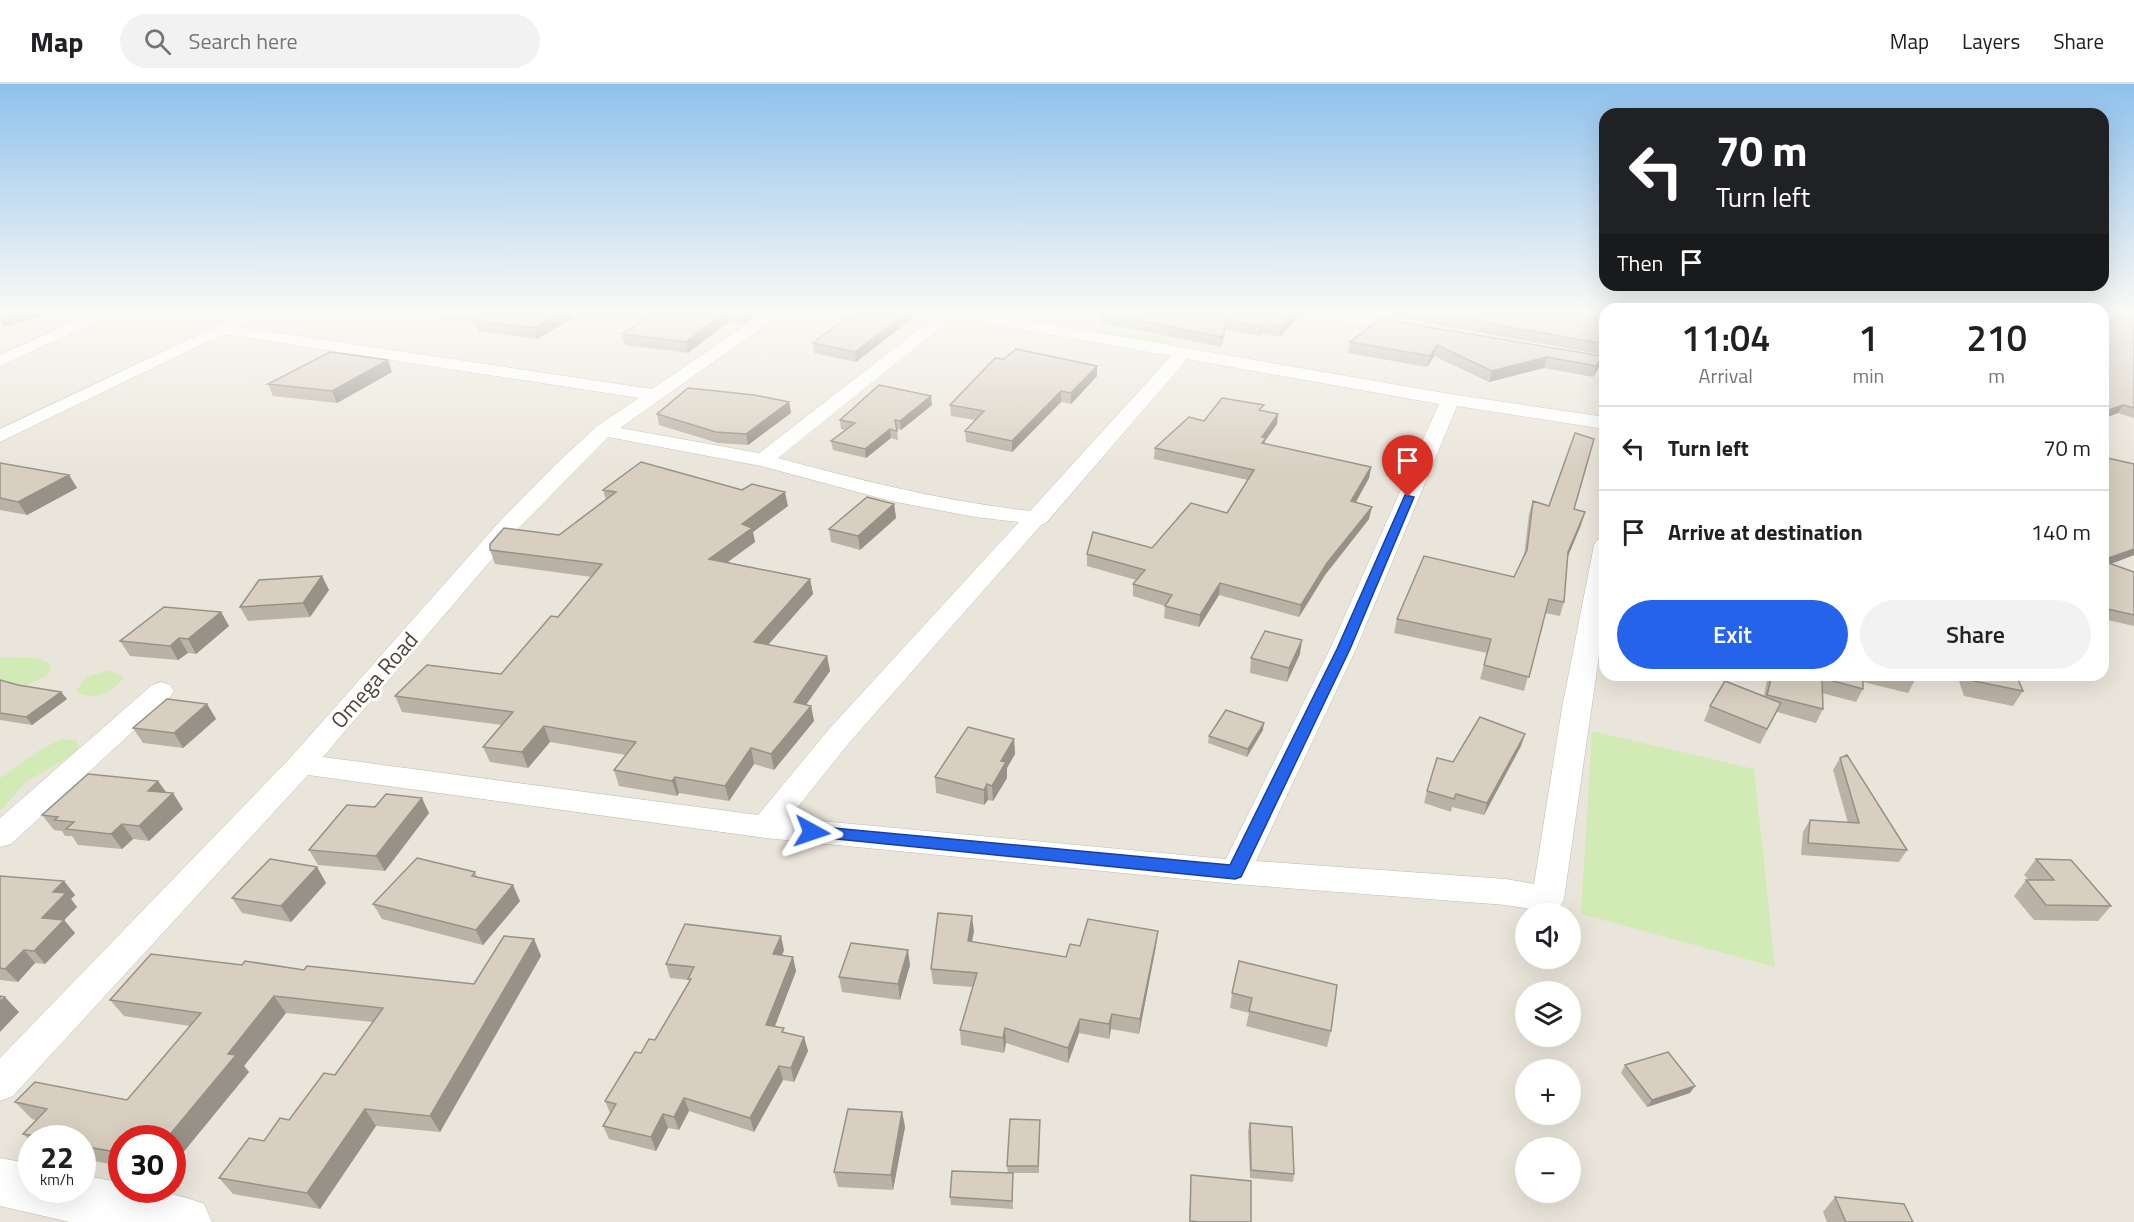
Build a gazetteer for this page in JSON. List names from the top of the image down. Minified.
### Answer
{"streets":{"street":["Omega Road"]},"page":{"header":"Map","search":"Search here","nav":["Map","Layers","Share"],"turn":["70 m","Turn left"],"then":"Then","eta":["11:04","Arrival","1","min","210","m"],"list":[{"name":"Turn left","value":"70 m"},{"name":"Arrive at destination","value":"140 m"}],"buttons":["Exit","Share"],"map_buttons":["+","−"],"speed":"22 km/h","limit":"30"}}
